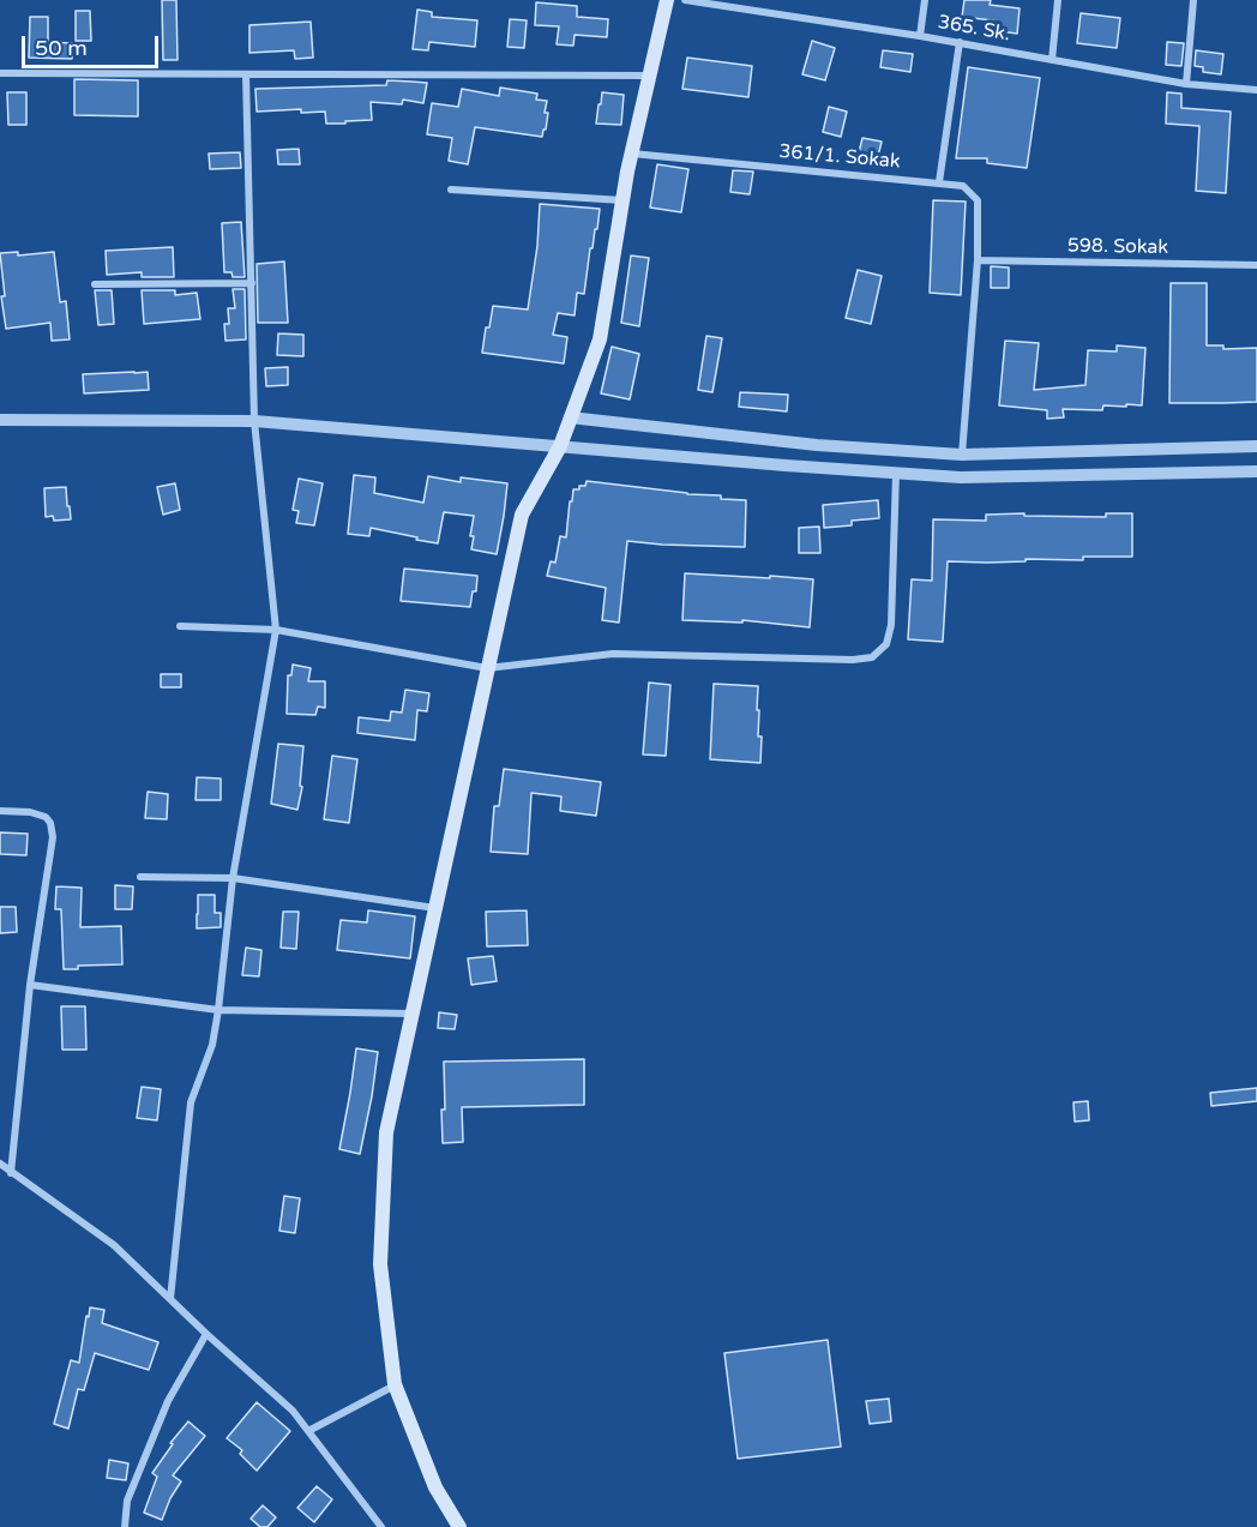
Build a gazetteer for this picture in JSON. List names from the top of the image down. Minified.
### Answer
{"streets":{"street":["365. Sk.","361/1. Sokak","598. Sokak"]},"crossings":[["361/1. Sokak","598. Sokak"]],"scale_bar":"50 m"}
